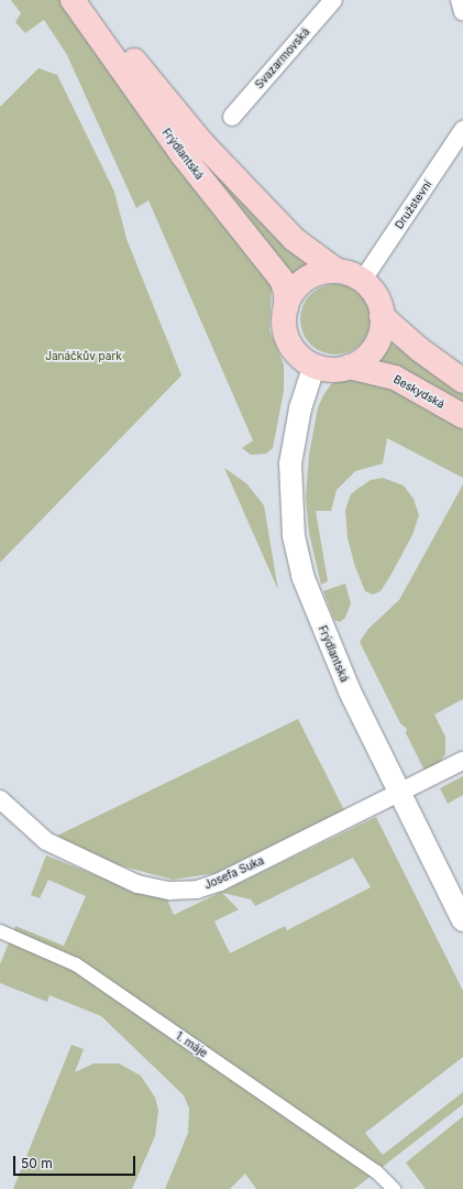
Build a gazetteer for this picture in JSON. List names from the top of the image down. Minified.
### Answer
{"streets":{"main road":["Frýdlantská","Beskydská"],"street":["Svazarmovská","Družstevní","Josefa Suka","1. máje"]},"crossings":[["Frýdlantská","Družstevní"],["Frýdlantská","Beskydská"],["Frýdlantská","Josefa Suka"],["Družstevní","Beskydská"]],"parks":["Janáčkův park"],"scale_bar":"50 m"}
